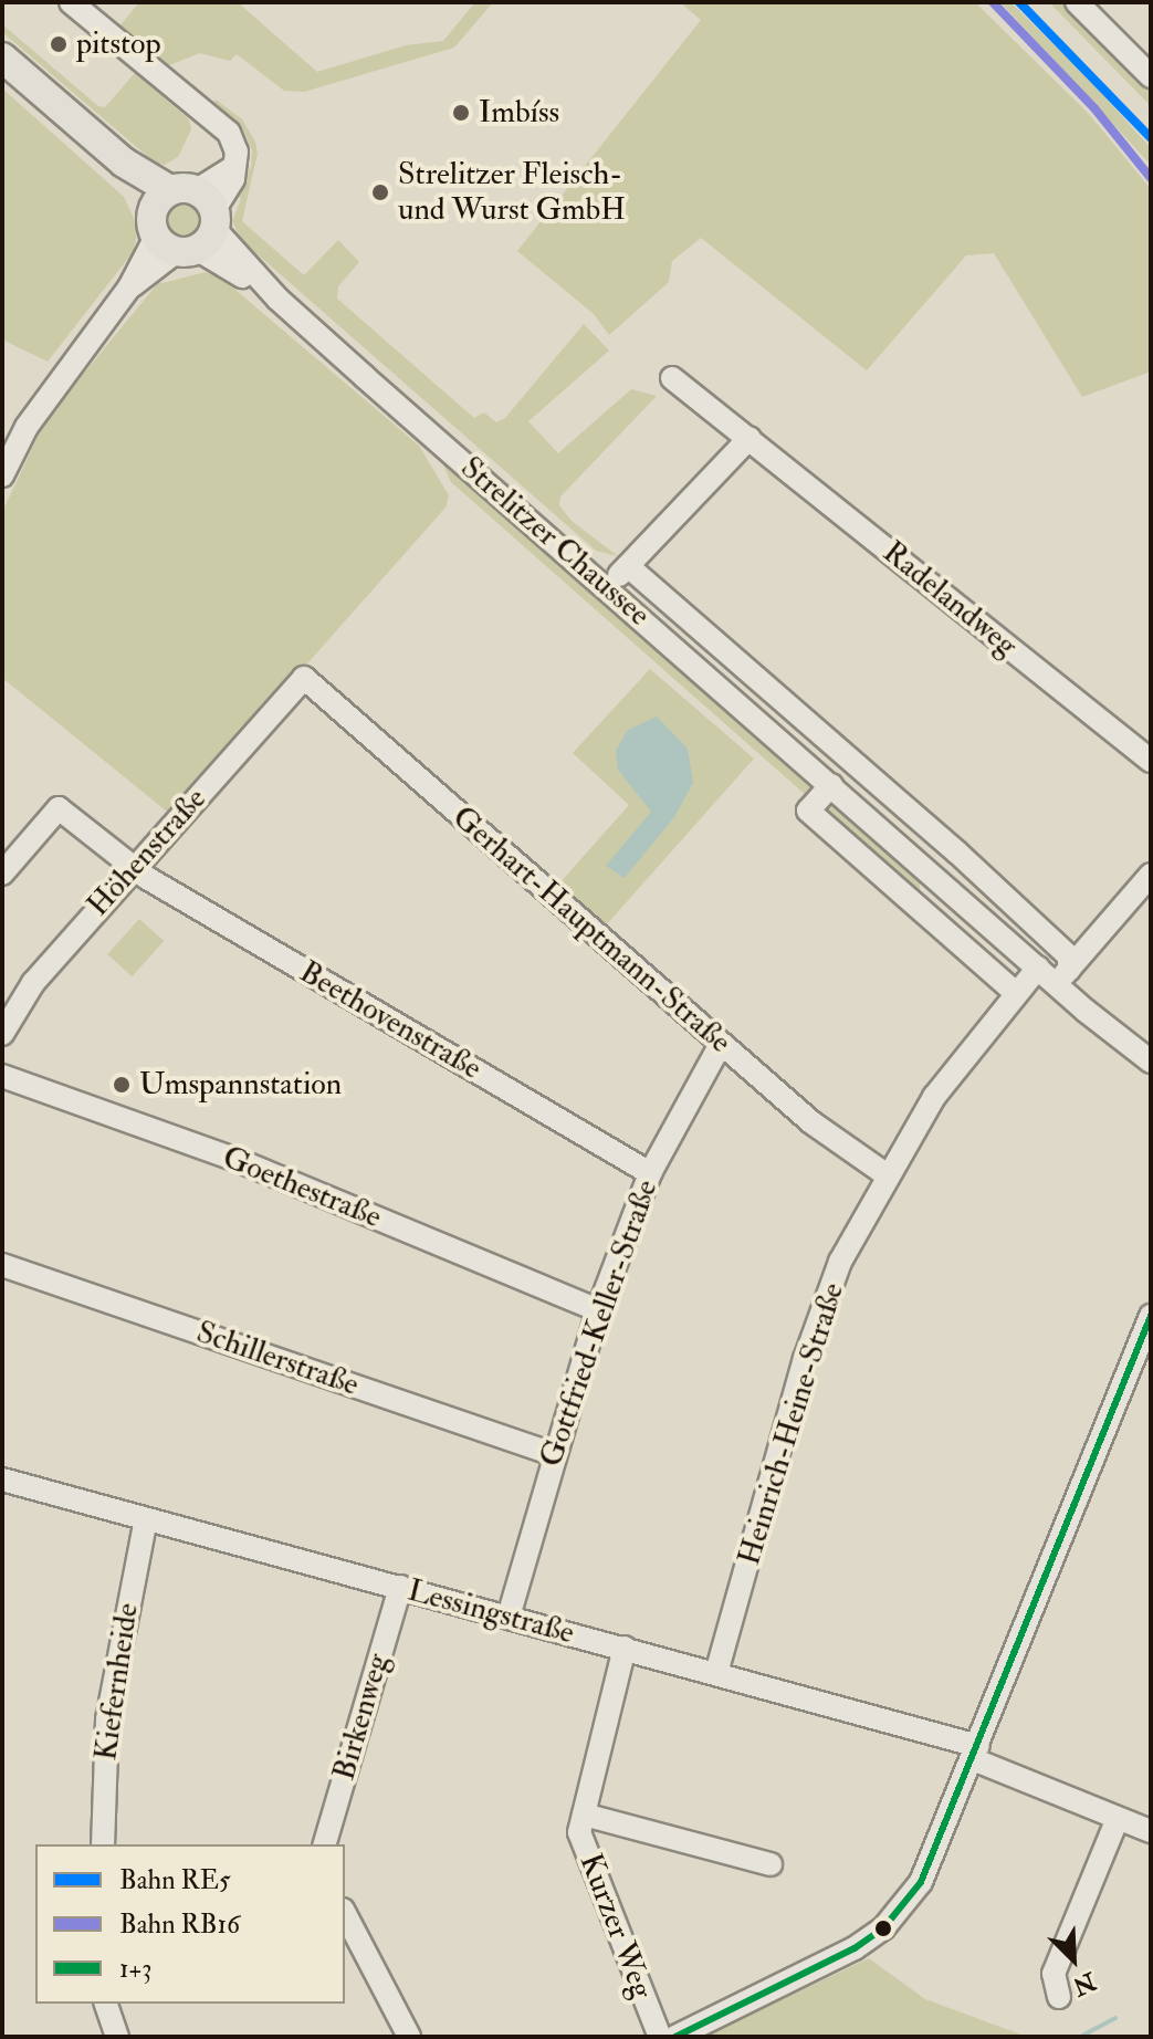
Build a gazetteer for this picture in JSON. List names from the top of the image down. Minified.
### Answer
{"streets":{"main road":["Strelitzer Chaussee"],"street":["Radelandweg","Höhenstraße","Gerhart-Hauptmann-Straße","Beethovenstraße","Goethestraße","Gottfried-Keller-Straße","Schillerstraße","Heinrich-Heine-Straße","Lessingstraße","Kiefernheide","Birkenweg","Kurzer Weg"]},"crossings":[["Strelitzer Chaussee","Heinrich-Heine-Straße"],["Höhenstraße","Gerhart-Hauptmann-Straße"],["Höhenstraße","Beethovenstraße"],["Gerhart-Hauptmann-Straße","Gottfried-Keller-Straße"],["Gerhart-Hauptmann-Straße","Heinrich-Heine-Straße"],["Beethovenstraße","Gottfried-Keller-Straße"],["Goethestraße","Gottfried-Keller-Straße"],["Gottfried-Keller-Straße","Schillerstraße"],["Gottfried-Keller-Straße","Lessingstraße"],["Heinrich-Heine-Straße","Lessingstraße"],["Lessingstraße","Kiefernheide"],["Lessingstraße","Birkenweg"],["Lessingstraße","Kurzer Weg"]],"places":["pitstop","Imbíss","Strelitzer Fleisch- und Wurst GmbH","Umspannstation"],"lines":["rail line RE5","rail line RB16","transit line 1+3"],"legend":["Bahn RE5","Bahn RB16","1+3"],"north":"bottom right"}
